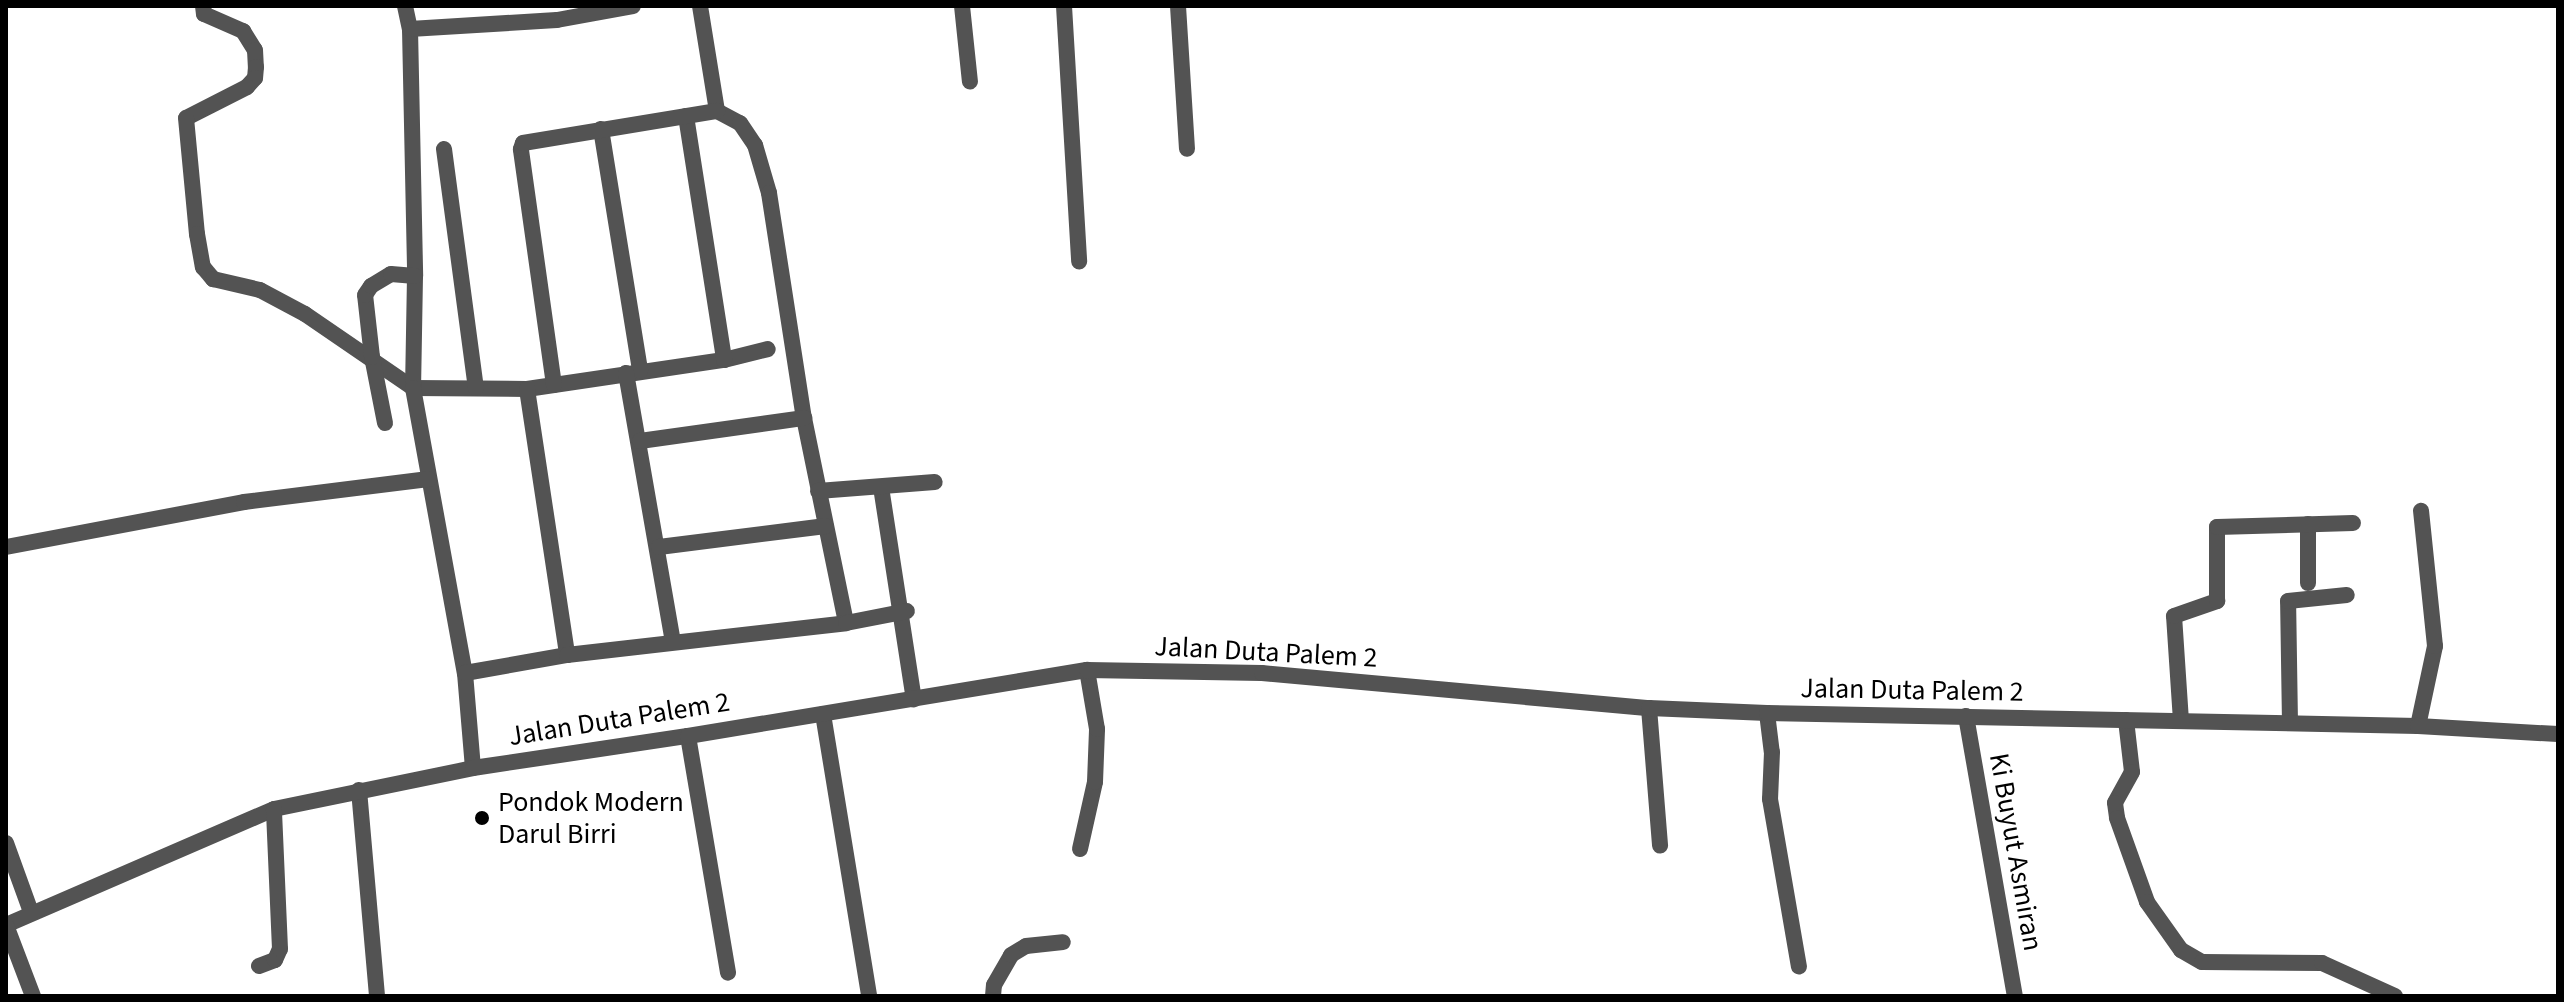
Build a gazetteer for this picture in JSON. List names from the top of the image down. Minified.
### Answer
{"streets":{"street":["Jalan Duta Palem 2","Ki Buyut Asmiran"]},"crossings":[["Jalan Duta Palem 2","Ki Buyut Asmiran"]],"places":["Pondok Modern Darul Birri"]}
